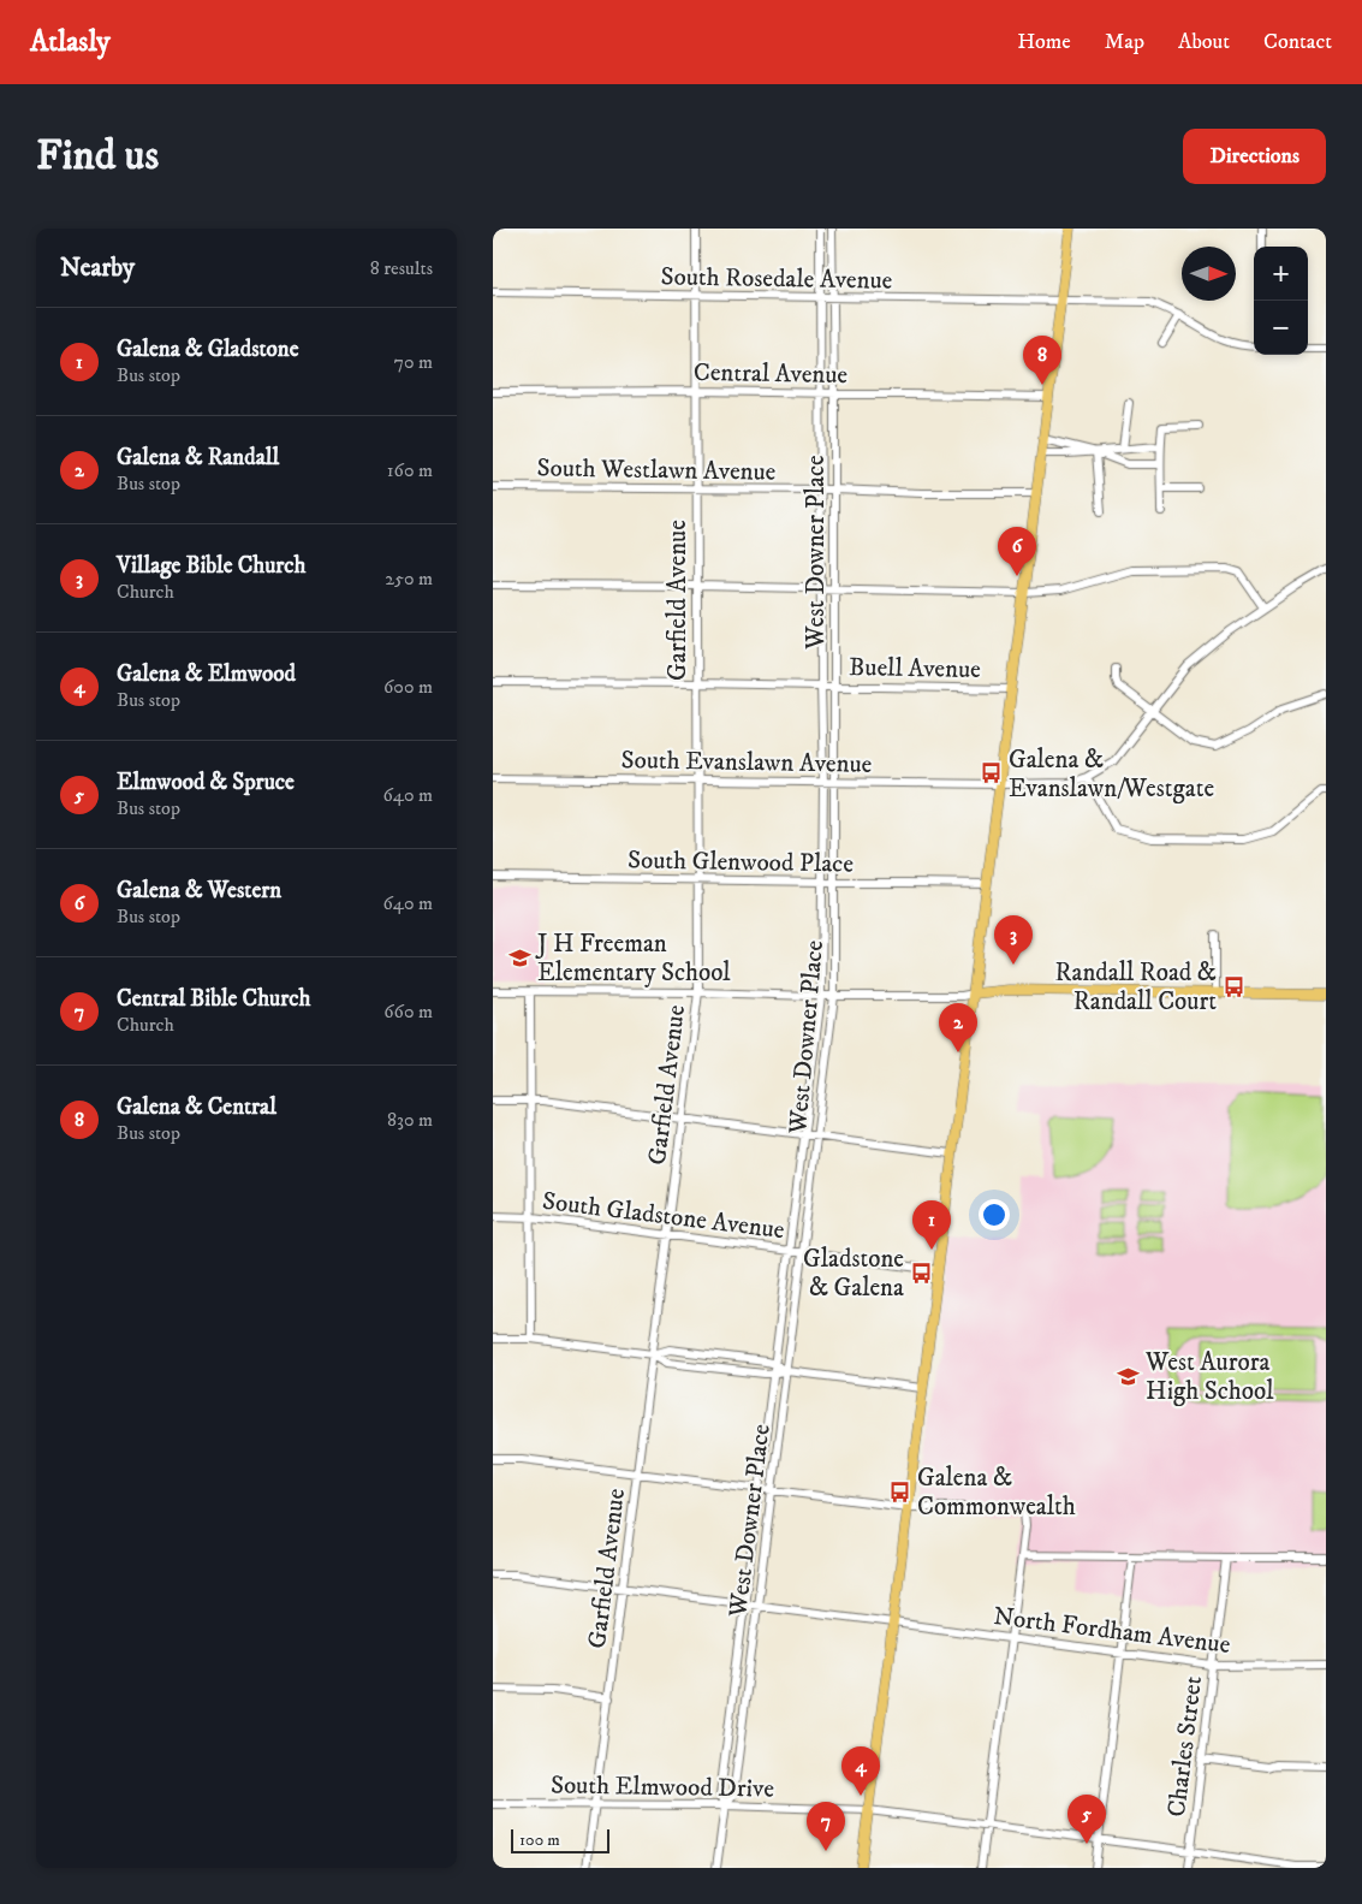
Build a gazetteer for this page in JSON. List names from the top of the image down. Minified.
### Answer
{"streets":{"street":["South Rosedale Avenue","Central Avenue","South Westlawn Avenue","West Downer Place","Garfield Avenue","Buell Avenue","South Evanslawn Avenue","South Glenwood Place","South Gladstone Avenue","North Fordham Avenue","Charles Street","South Elmwood Drive"]},"crossings":[["South Rosedale Avenue","West Downer Place"],["South Rosedale Avenue","Garfield Avenue"],["Central Avenue","West Downer Place"],["Central Avenue","Garfield Avenue"],["South Westlawn Avenue","West Downer Place"],["South Westlawn Avenue","Garfield Avenue"],["West Downer Place","Buell Avenue"],["West Downer Place","South Evanslawn Avenue"],["West Downer Place","South Glenwood Place"],["West Downer Place","South Gladstone Avenue"],["West Downer Place","North Fordham Avenue"],["West Downer Place","South Elmwood Drive"],["Garfield Avenue","Buell Avenue"],["Garfield Avenue","South Evanslawn Avenue"],["Garfield Avenue","South Glenwood Place"],["Garfield Avenue","South Gladstone Avenue"],["Garfield Avenue","North Fordham Avenue"],["Garfield Avenue","South Elmwood Drive"],["North Fordham Avenue","Charles Street"],["Charles Street","South Elmwood Drive"]],"places":{"bus stop":["Galena & Evanslawn/Westgate","Randall Road & Randall Court","Gladstone & Galena","Galena & Commonwealth"],"school or university":["J H Freeman Elementary School","West Aurora High School"]},"scale_bar":"100 m","north":"right","page":{"header":"Atlasly","nav":["Home","Map","About","Contact"],"buttons":"Directions","title":"Find us","heading":["Nearby","8 results"],"map_buttons":["+","−"],"list":[{"mark":"1","name":"Galena & Gladstone","note":"Bus stop","value":"70 m"},{"mark":"2","name":"Galena & Randall","note":"Bus stop","value":"160 m"},{"mark":"3","name":"Village Bible Church","note":"Church","value":"250 m"},{"mark":"4","name":"Galena & Elmwood","note":"Bus stop","value":"600 m"},{"mark":"5","name":"Elmwood & Spruce","note":"Bus stop","value":"640 m"},{"mark":"6","name":"Galena & Western","note":"Bus stop","value":"640 m"},{"mark":"7","name":"Central Bible Church","note":"Church","value":"660 m"},{"mark":"8","name":"Galena & Central","note":"Bus stop","value":"830 m"}],"pins":["8","6","3","2","1","4","5","7"],"scale":"100 m"}}
